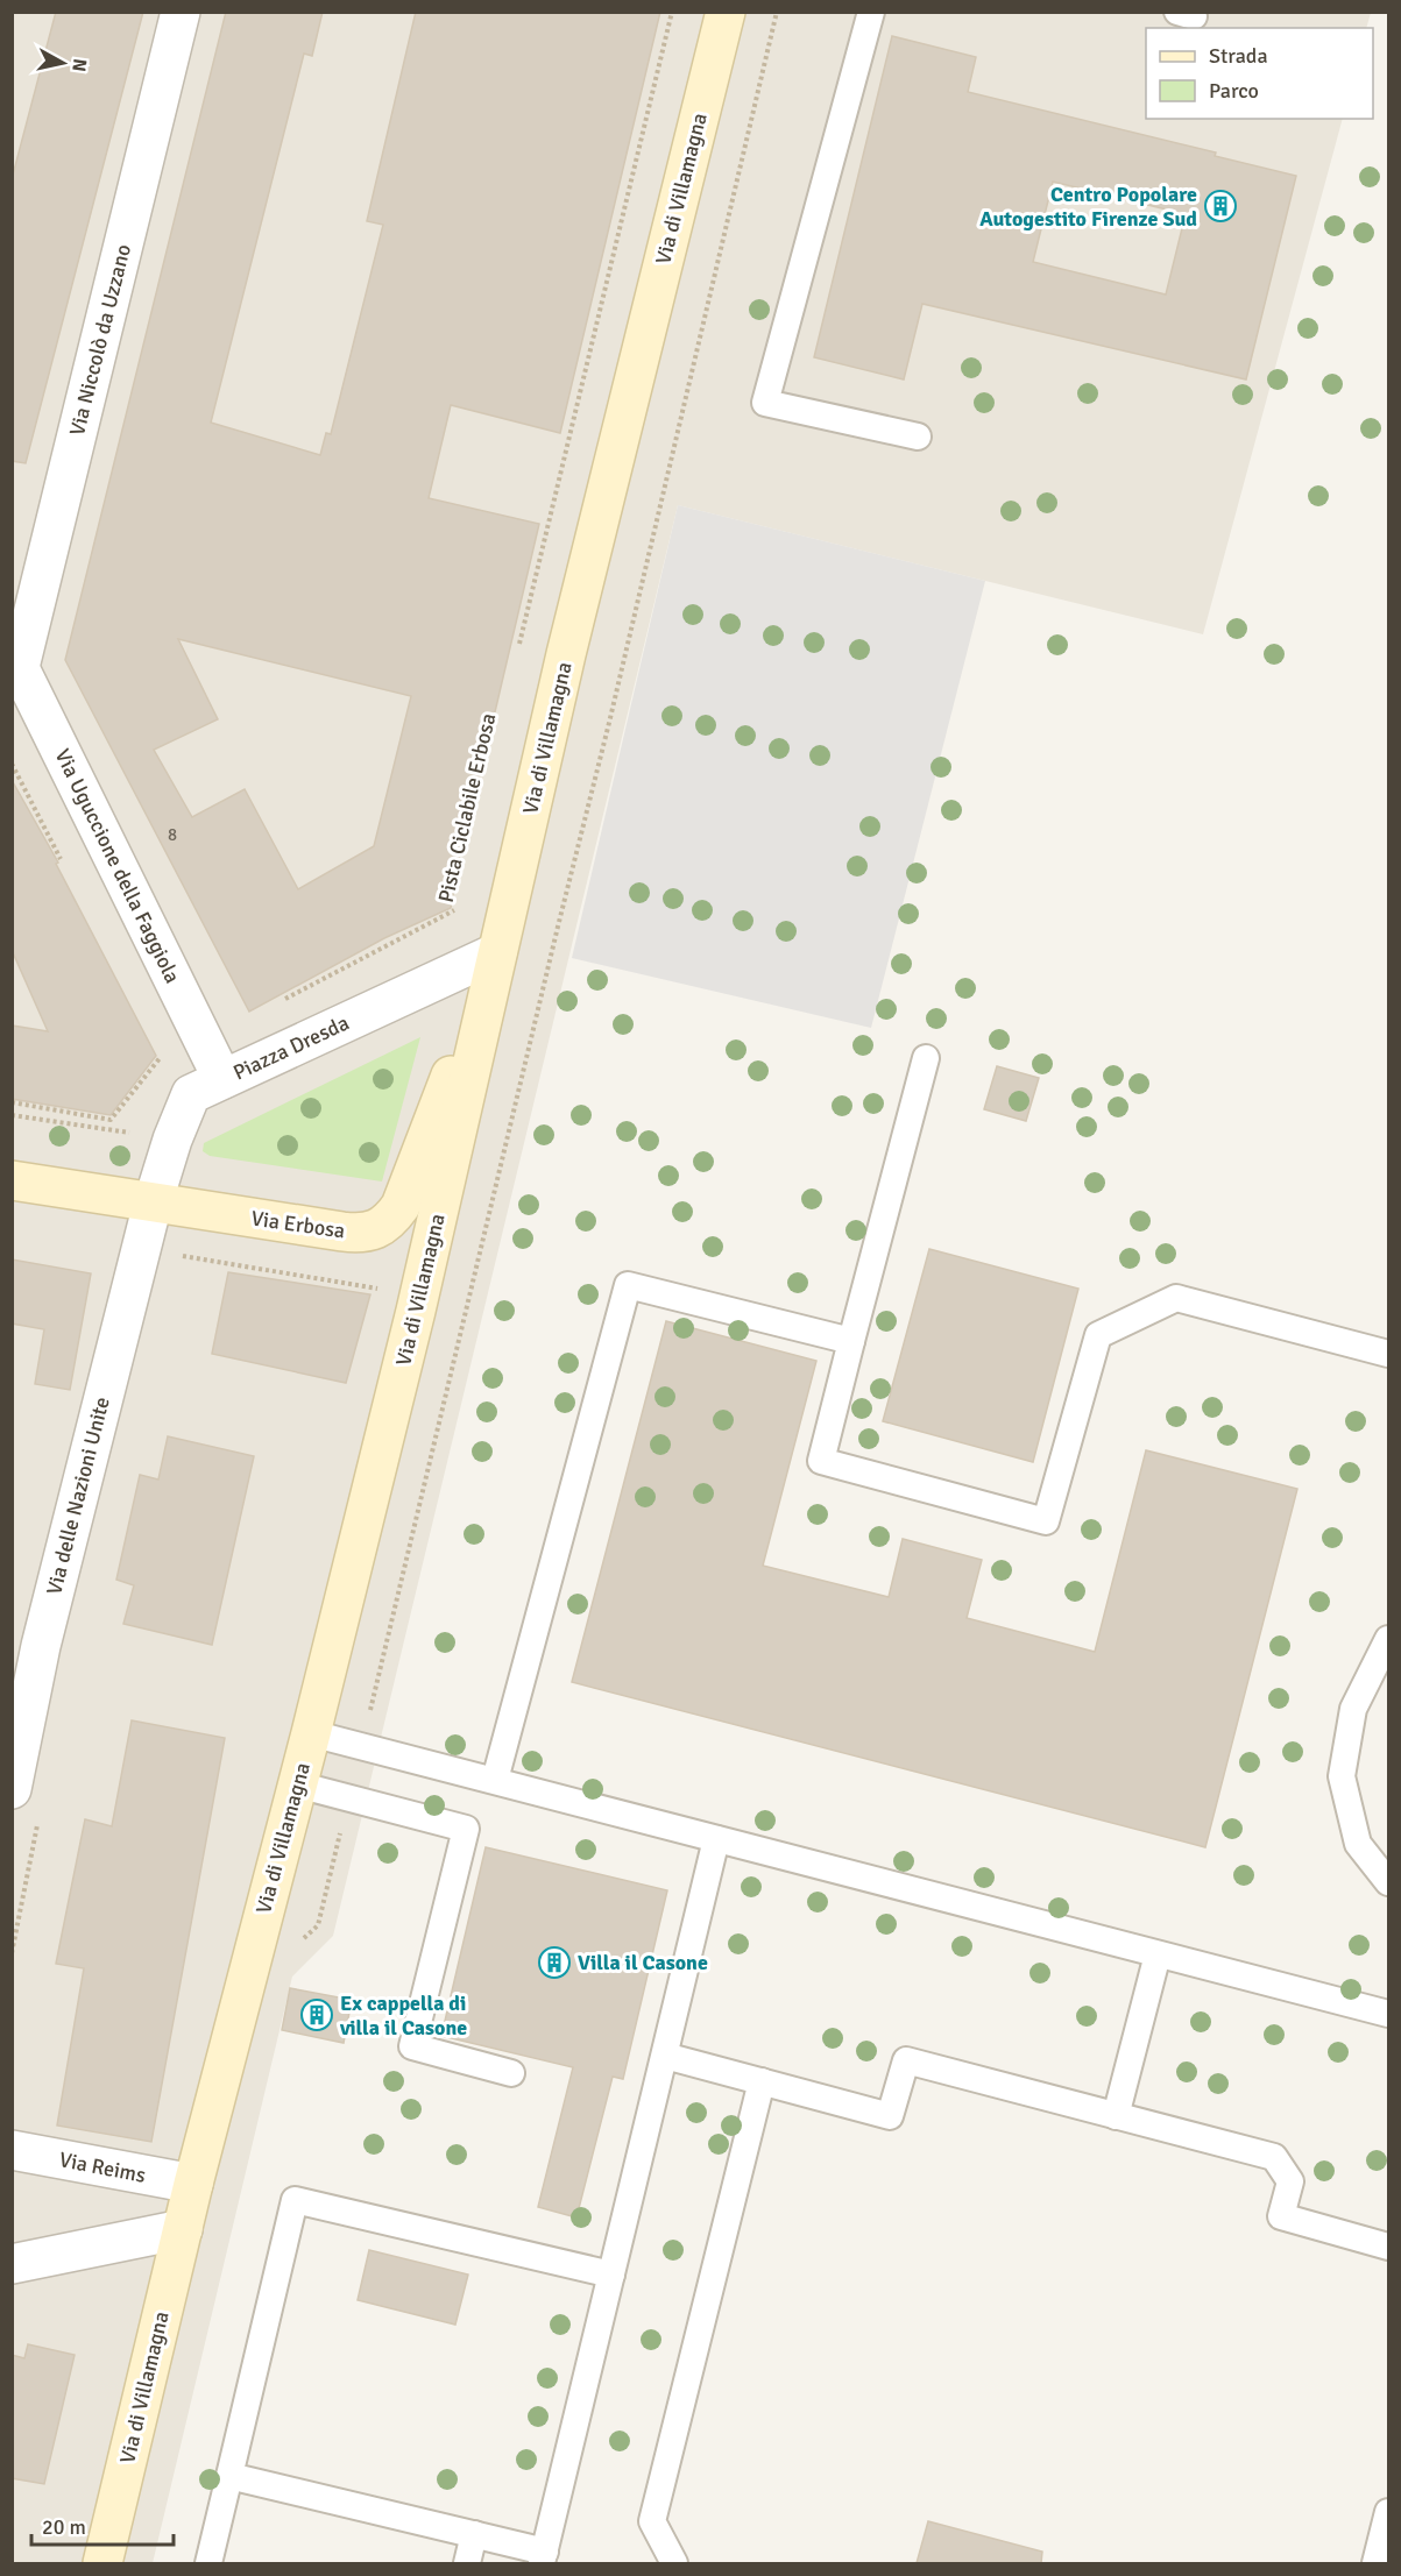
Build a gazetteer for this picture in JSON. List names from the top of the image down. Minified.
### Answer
{"streets":{"main road":["Via di Villamagna","Via Erbosa"],"street":["Via Niccolò da Uzzano","Via Uguccione della Faggiola","Piazza Dresda","Via delle Nazioni Unite","Via Reims"],"path":["Pista Ciclabile Erbosa"]},"crossings":[["Via di Villamagna","Piazza Dresda"],["Via di Villamagna","Via Erbosa"],["Via di Villamagna","Via Reims"],["Via Niccolò da Uzzano","Via Uguccione della Faggiola"],["Via Uguccione della Faggiola","Piazza Dresda"],["Piazza Dresda","Via Erbosa"],["Piazza Dresda","Via delle Nazioni Unite"],["Via Erbosa","Via delle Nazioni Unite"]],"places":{"building":["Centro Popolare Autogestito Firenze Sud","Villa il Casone","Ex cappella di villa il Casone"]},"house_numbers":["8"],"legend":["Strada","Parco"],"scale_bar":"20 m","north":"right"}
